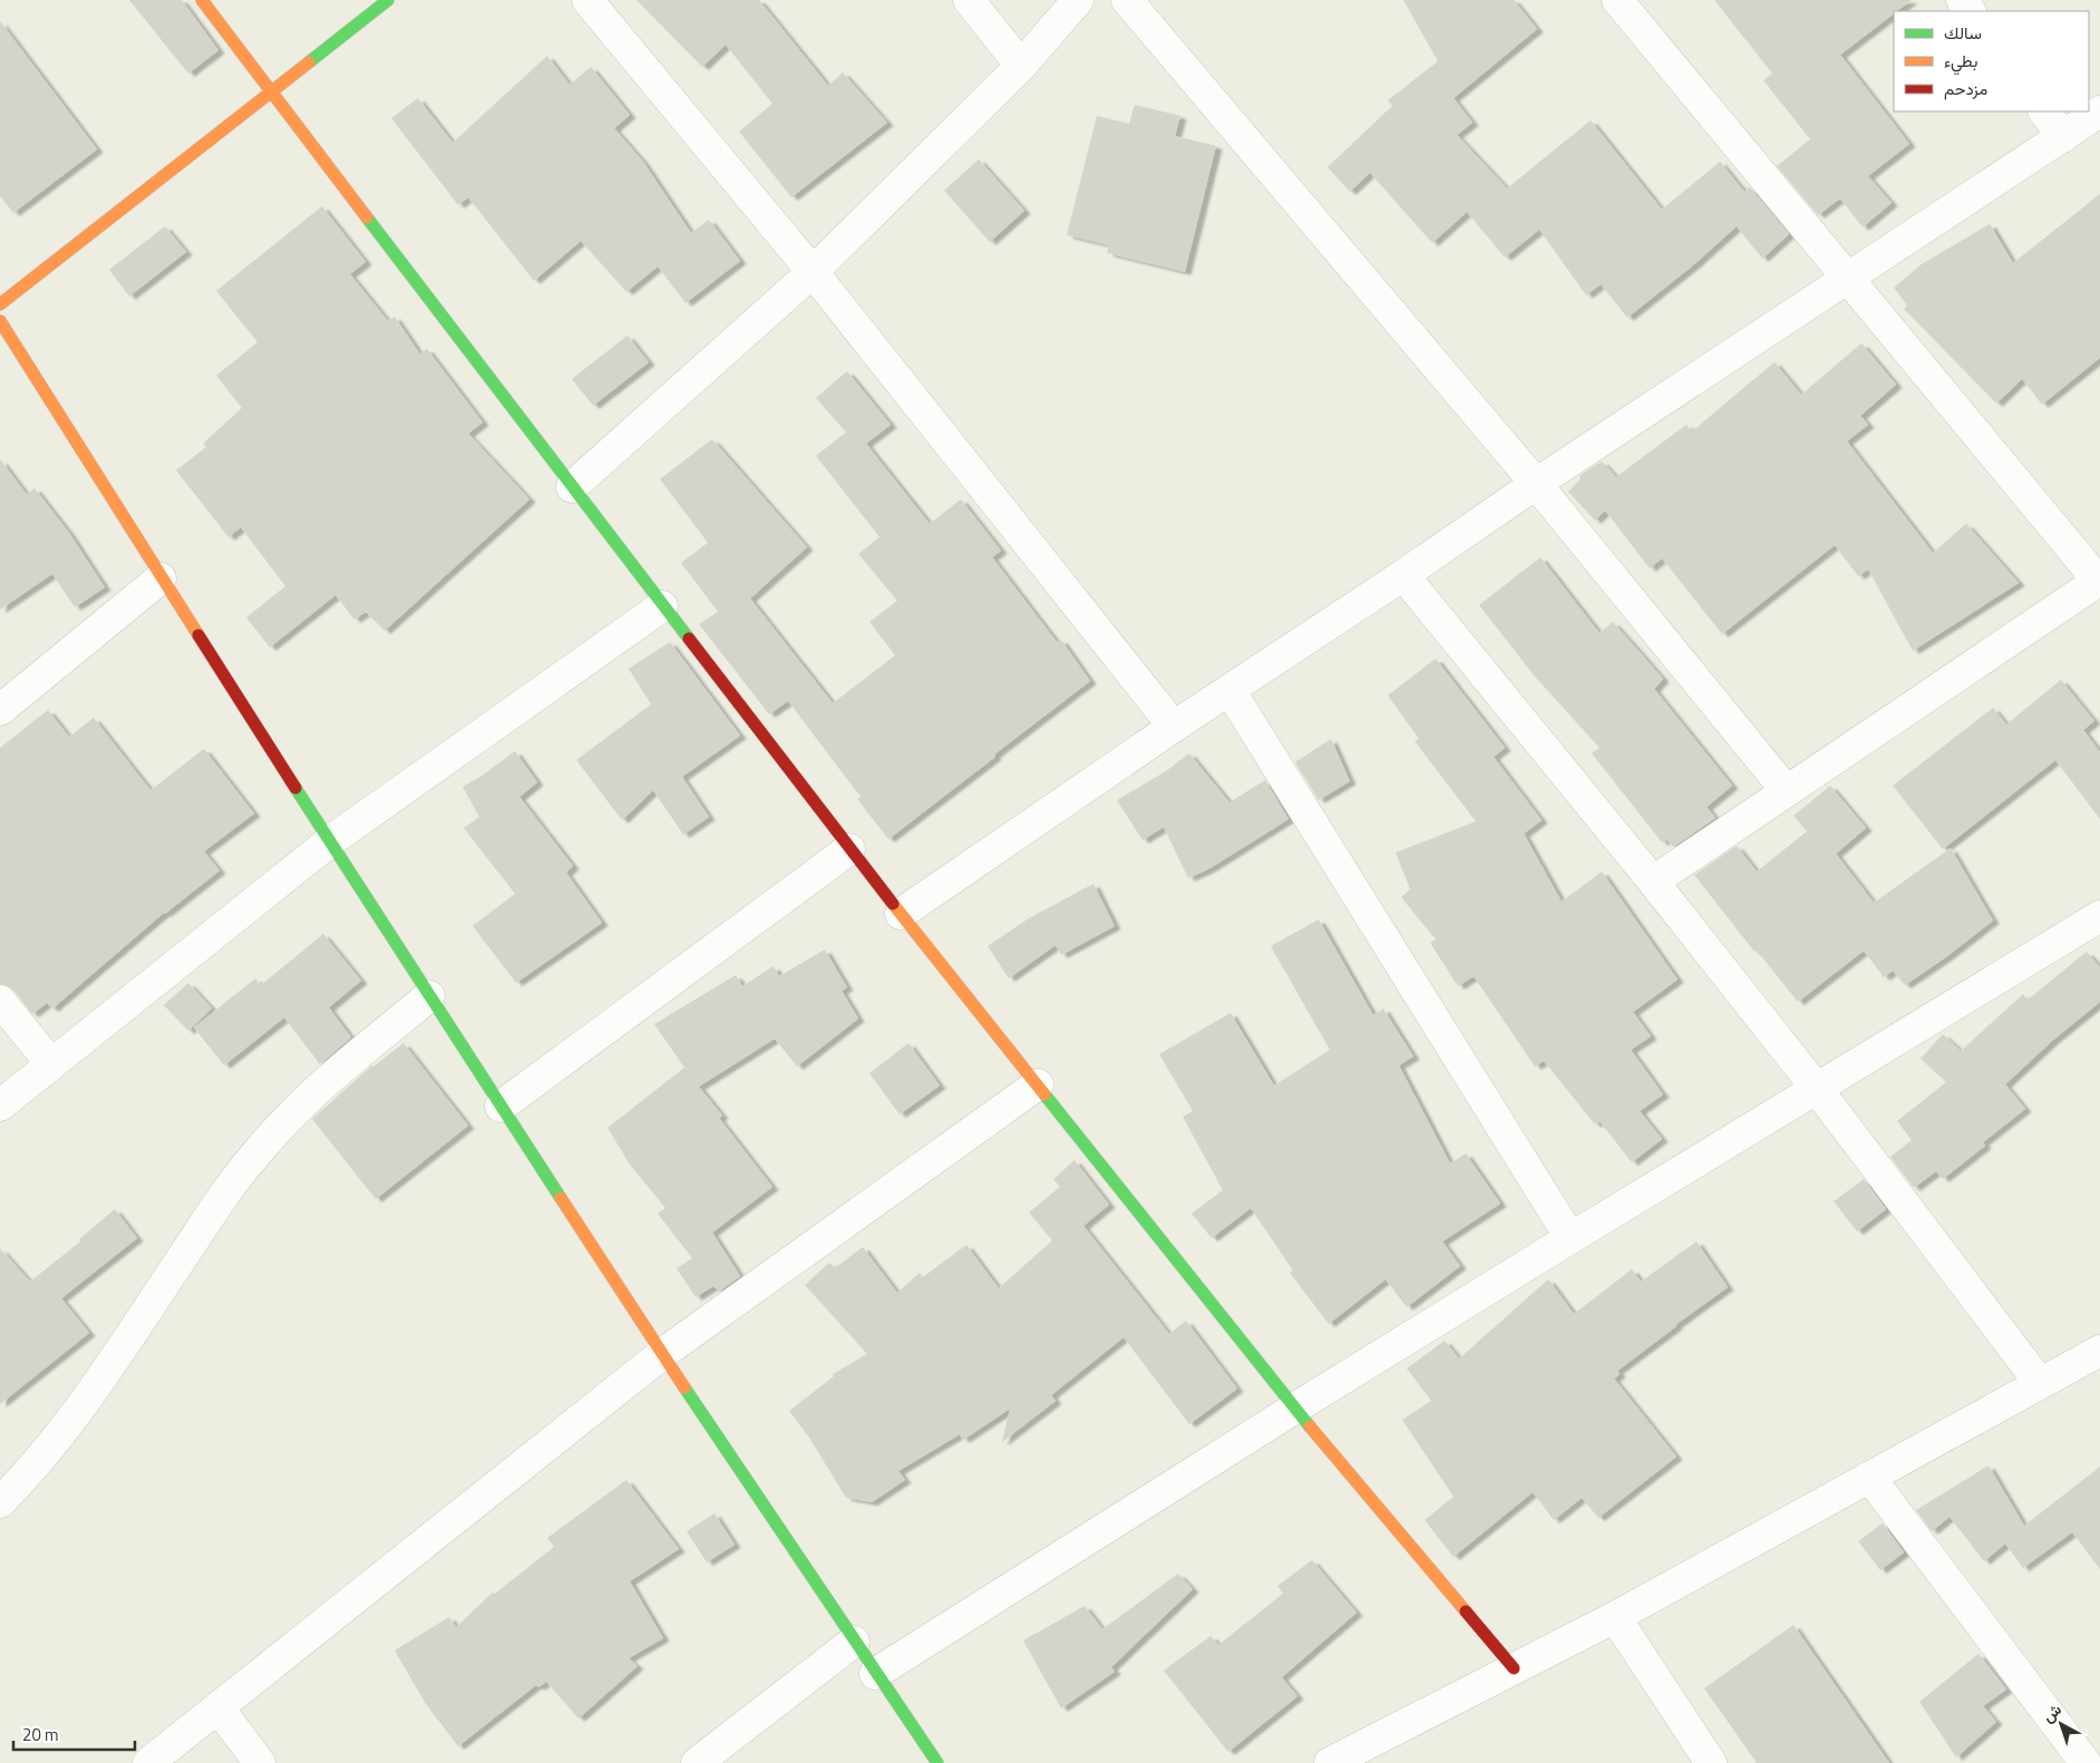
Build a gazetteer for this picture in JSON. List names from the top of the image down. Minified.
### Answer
{"legend":["سالك","بطيء","مزدحم"],"scale_bar":"20 m","north":"top left"}
